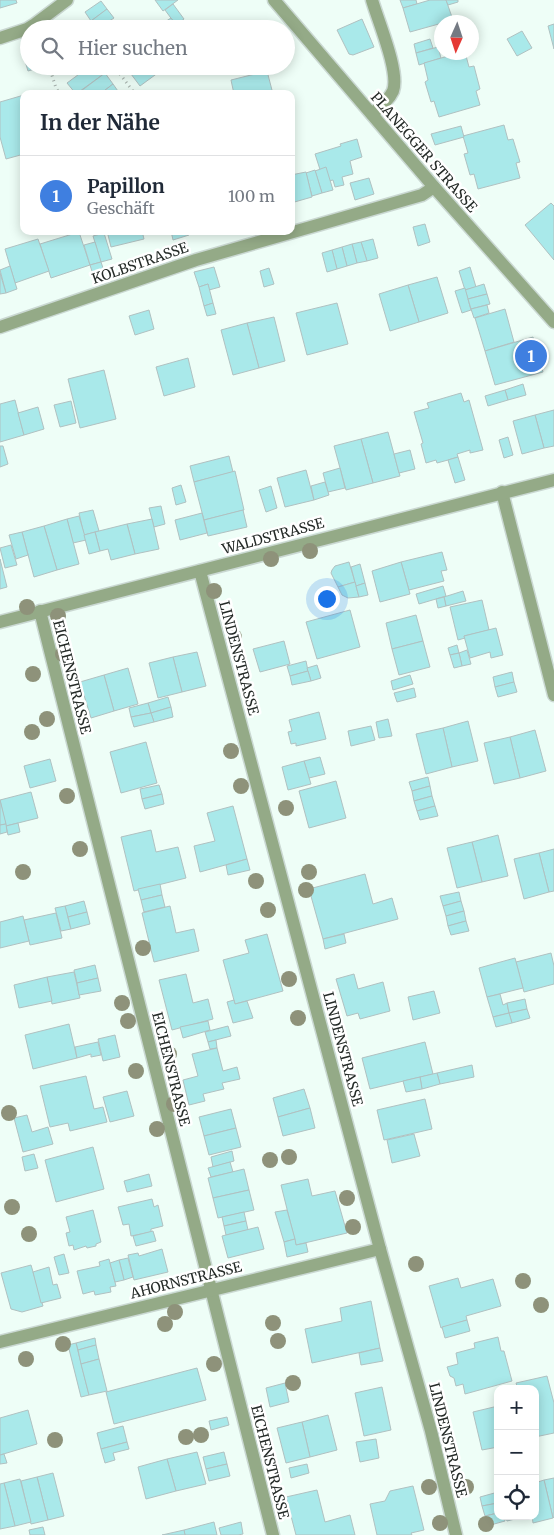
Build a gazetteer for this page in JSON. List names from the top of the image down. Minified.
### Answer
{"streets":{"street":["PLANEGGER STRASSE","KOLBSTRASSE","WALDSTRASSE","LINDENSTRASSE","EICHENSTRASSE","AHORNSTRASSE"]},"crossings":[["PLANEGGER STRASSE","KOLBSTRASSE"],["WALDSTRASSE","LINDENSTRASSE"],["WALDSTRASSE","EICHENSTRASSE"],["LINDENSTRASSE","AHORNSTRASSE"],["EICHENSTRASSE","AHORNSTRASSE"]],"north":"bottom","page":{"search":"Hier suchen","heading":"In der Nähe","list":[{"mark":"1","name":"Papillon","note":"Geschäft","value":"100 m"}],"pins":"1","map_buttons":["+","−"]}}
